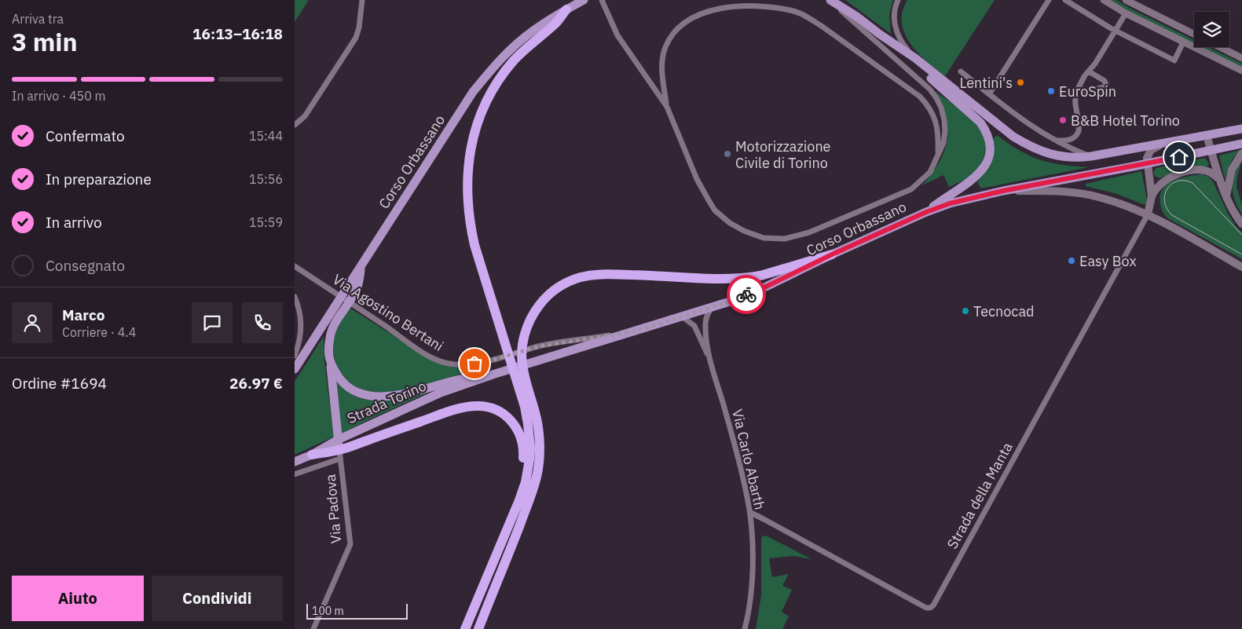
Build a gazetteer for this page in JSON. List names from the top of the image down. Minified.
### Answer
{"streets":{"main road":["Corso Orbassano","Strada Torino"],"street":["Via Agostino Bertani","Via Carlo Abarth","Strada della Manta","Via Padova"]},"crossings":[["Corso Orbassano","Via Agostino Bertani"],["Corso Orbassano","Strada Torino"],["Corso Orbassano","Via Carlo Abarth"],["Via Carlo Abarth","Strada della Manta"]],"places":["Lentini's","EuroSpin","B&B Hotel Torino","Motorizzazione Civile di Torino","Easy Box","Tecnocad"],"scale_bar":"100 m","page":{"heading":["3 min","Arriva tra","16:13–16:18"],"panel":["Marco","Corriere · 4.4","Ordine #1694","26.97 €"],"bar":"In arrivo · 450 m","list":[["Confermato","15:44"],["In preparazione","15:56"],["In arrivo","15:59"],"Consegnato"],"buttons":["Aiuto","Condividi"],"scale":"100 m"}}
